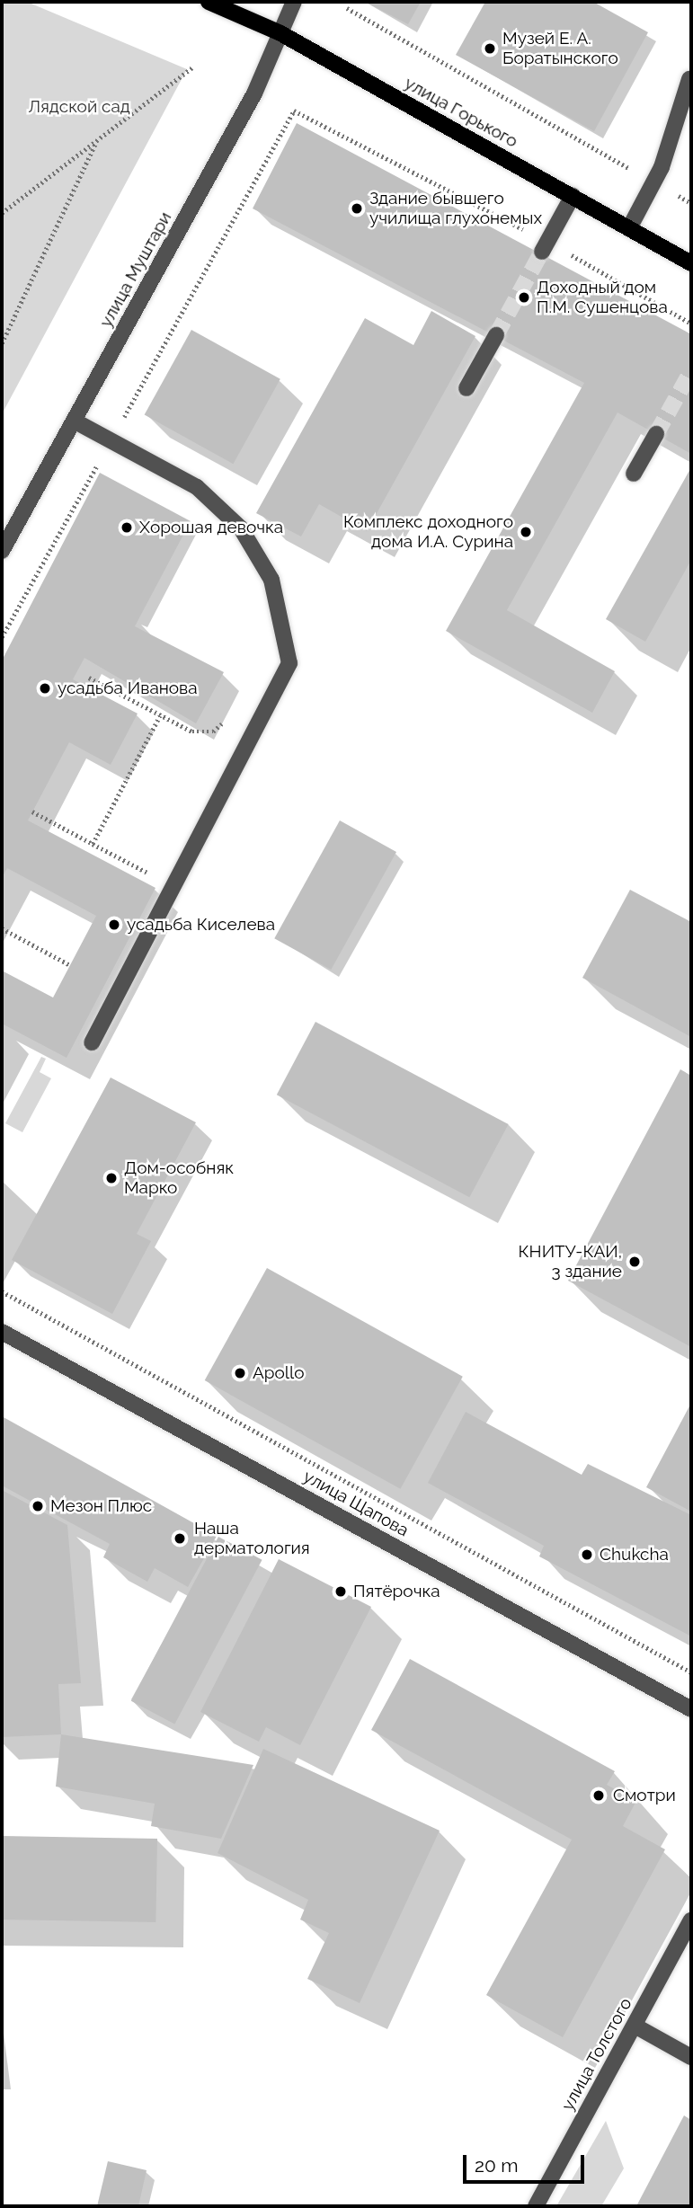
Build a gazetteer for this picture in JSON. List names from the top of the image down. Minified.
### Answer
{"streets":{"main road":["улица Горького"],"street":["улица Муштари","улица Щапова","улица Толстого"]},"crossings":[["улица Горького","улица Муштари"]],"parks":["Лядской сад"],"places":["Музей Е. А. Боратынского","Здание бывшего училища глухонемых","Доходный дом П.М. Сушенцова","Хорошая девочка","Комплекс доходного дома И.А. Сурина","усадьба Иванова","усадьба Киселева","Дом-особняк Марко","КНИТУ-КАИ, 3 здание","Apollo","Мезон Плюс","Наша дерматология","Chukcha","Пятёрочка","Смотри"],"scale_bar":"20 m"}
